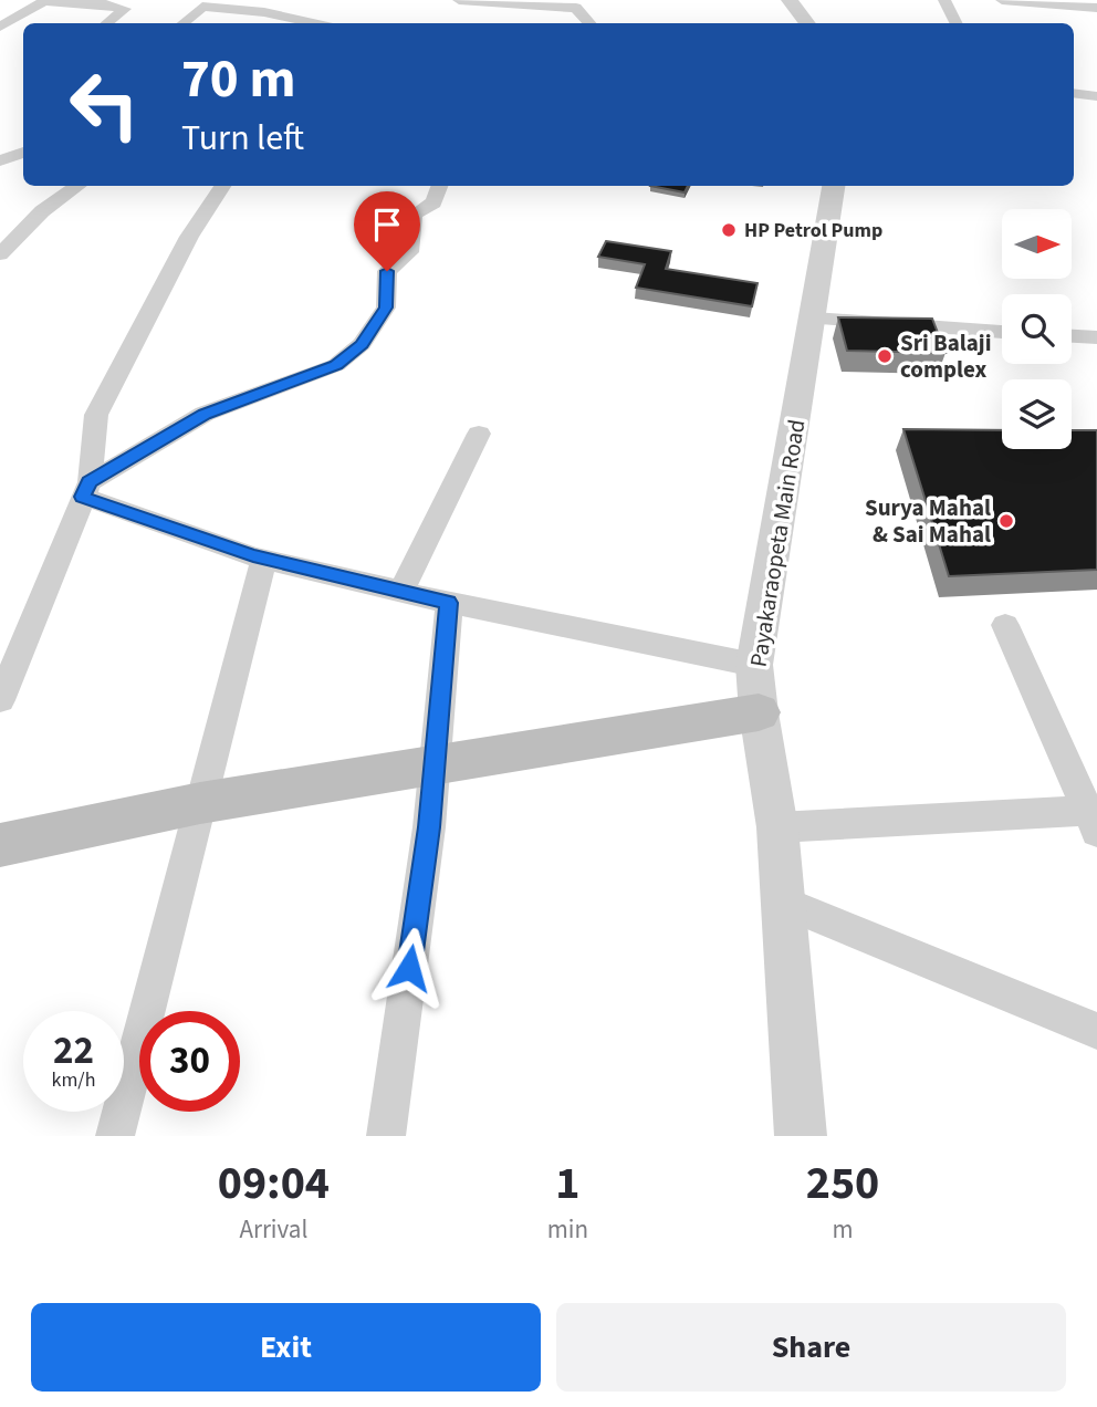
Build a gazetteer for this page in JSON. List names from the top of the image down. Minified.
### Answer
{"streets":{"street":["Payakaraopeta Main Road"]},"places":["HP Petrol Pump","Sri Balaji complex","Surya Mahal & Sai Mahal"],"north":"right","page":{"turn":["70 m","Turn left"],"speed":"22 km/h","limit":"30","eta":["09:04","Arrival","1","min","250","m"],"buttons":["Exit","Share"]}}
